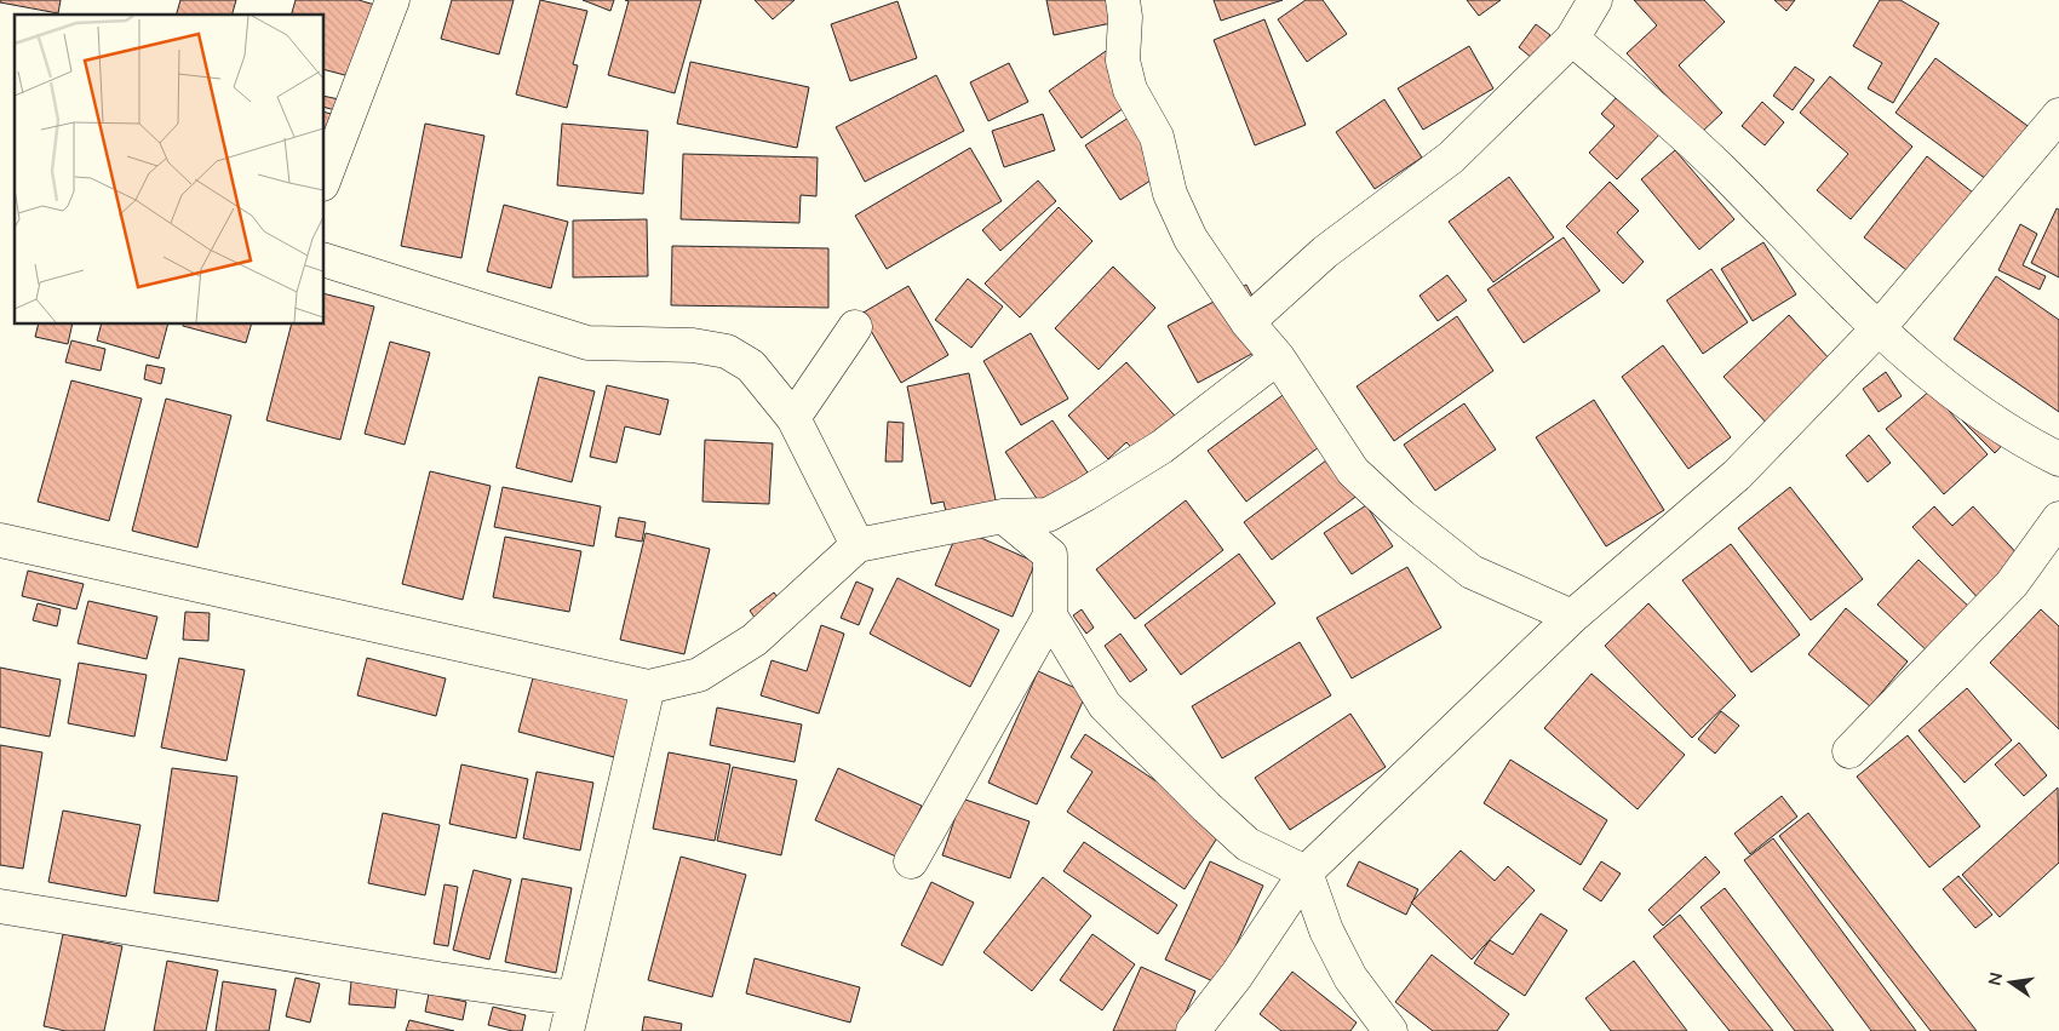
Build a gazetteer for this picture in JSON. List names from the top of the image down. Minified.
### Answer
{"north":"left"}
